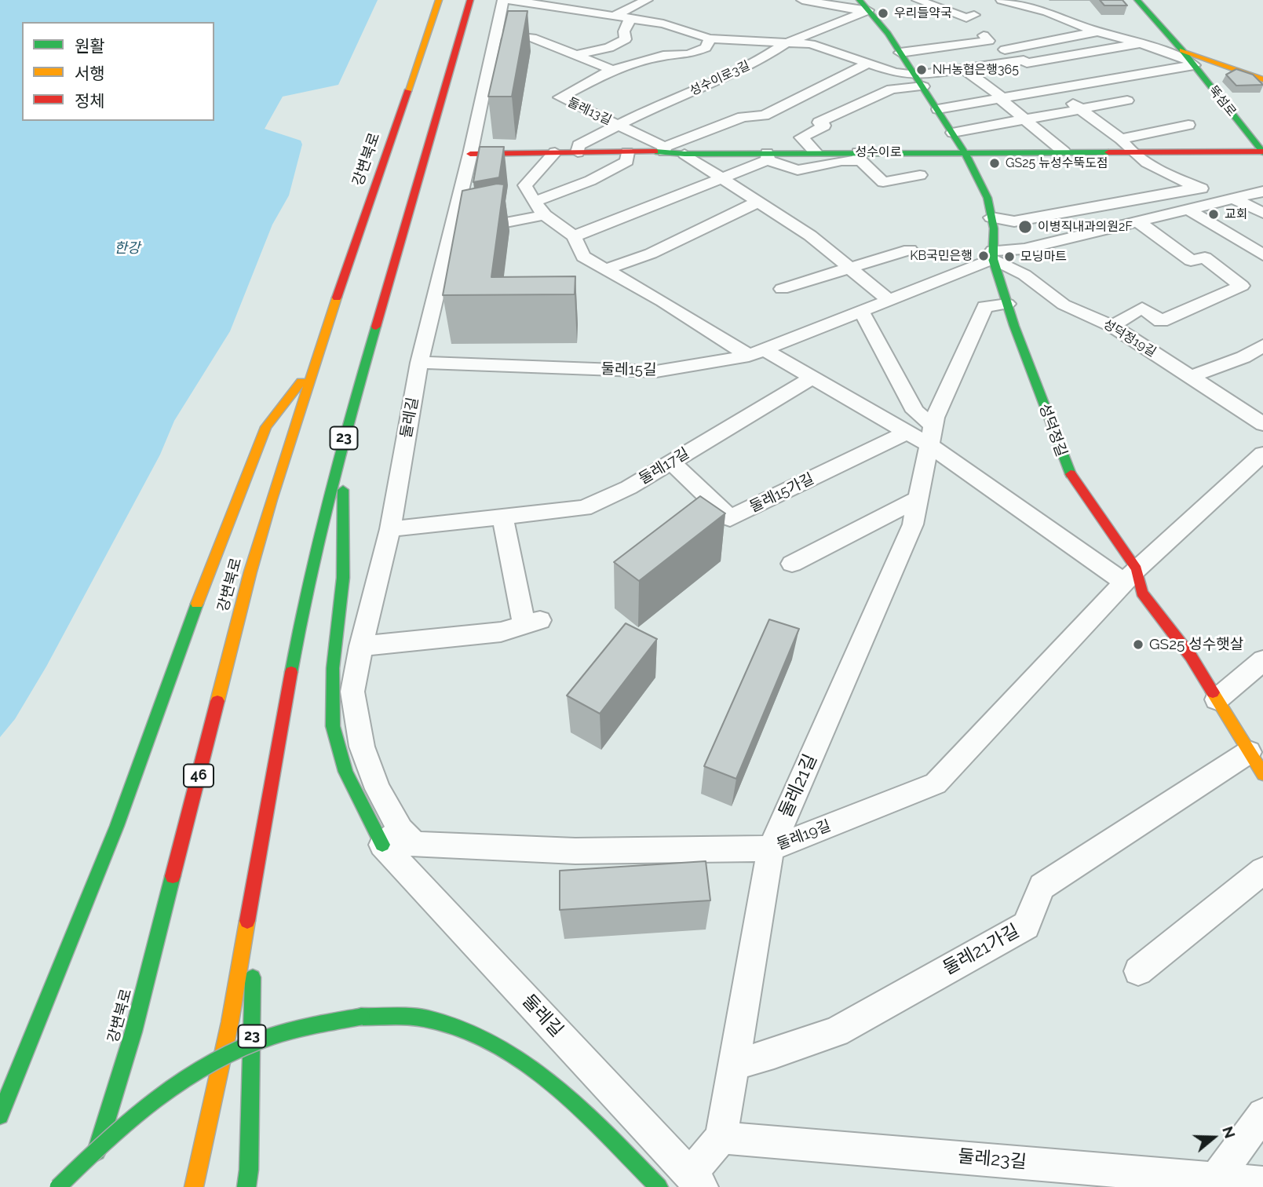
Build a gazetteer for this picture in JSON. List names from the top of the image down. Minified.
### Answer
{"streets":{"main road":["뚝섬로","성수이로","강변북로","성덕정길","23","46"],"street":["성수이로3길","둘레13길","성덕정19길","둘레15길","둘레길","둘레17길","둘레15가길","둘레21길","둘레19길","둘레21가길","둘레23길"]},"crossings":[["성수이로3길","둘레13길"],["성수이로3길","성수이로"],["성수이로3길","성덕정길"],["뚝섬로","성수이로"],["둘레13길","성수이로"],["성수이로","둘레길"],["성수이로","성덕정길"],["성덕정19길","둘레15길"],["성덕정19길","성덕정길"],["둘레15길","둘레길"],["둘레15길","성덕정길"],["둘레길","둘레17길"],["둘레길","둘레19길"],["성덕정길","둘레21길"],["성덕정길","둘레19길"],["성덕정길","둘레21가길"],["둘레17길","둘레15가길"],["둘레21길","둘레19길"],["둘레21길","둘레21가길"],["둘레21길","둘레23길"]],"water":["한강"],"places":["우리들약국","NH농협은행365","GS25 뉴성수뚝도점","교회","이병직내과의원2F","KB국민은행","모닝마트","GS25 성수햇살"],"legend":["원활","서행","정체"],"north":"right"}
